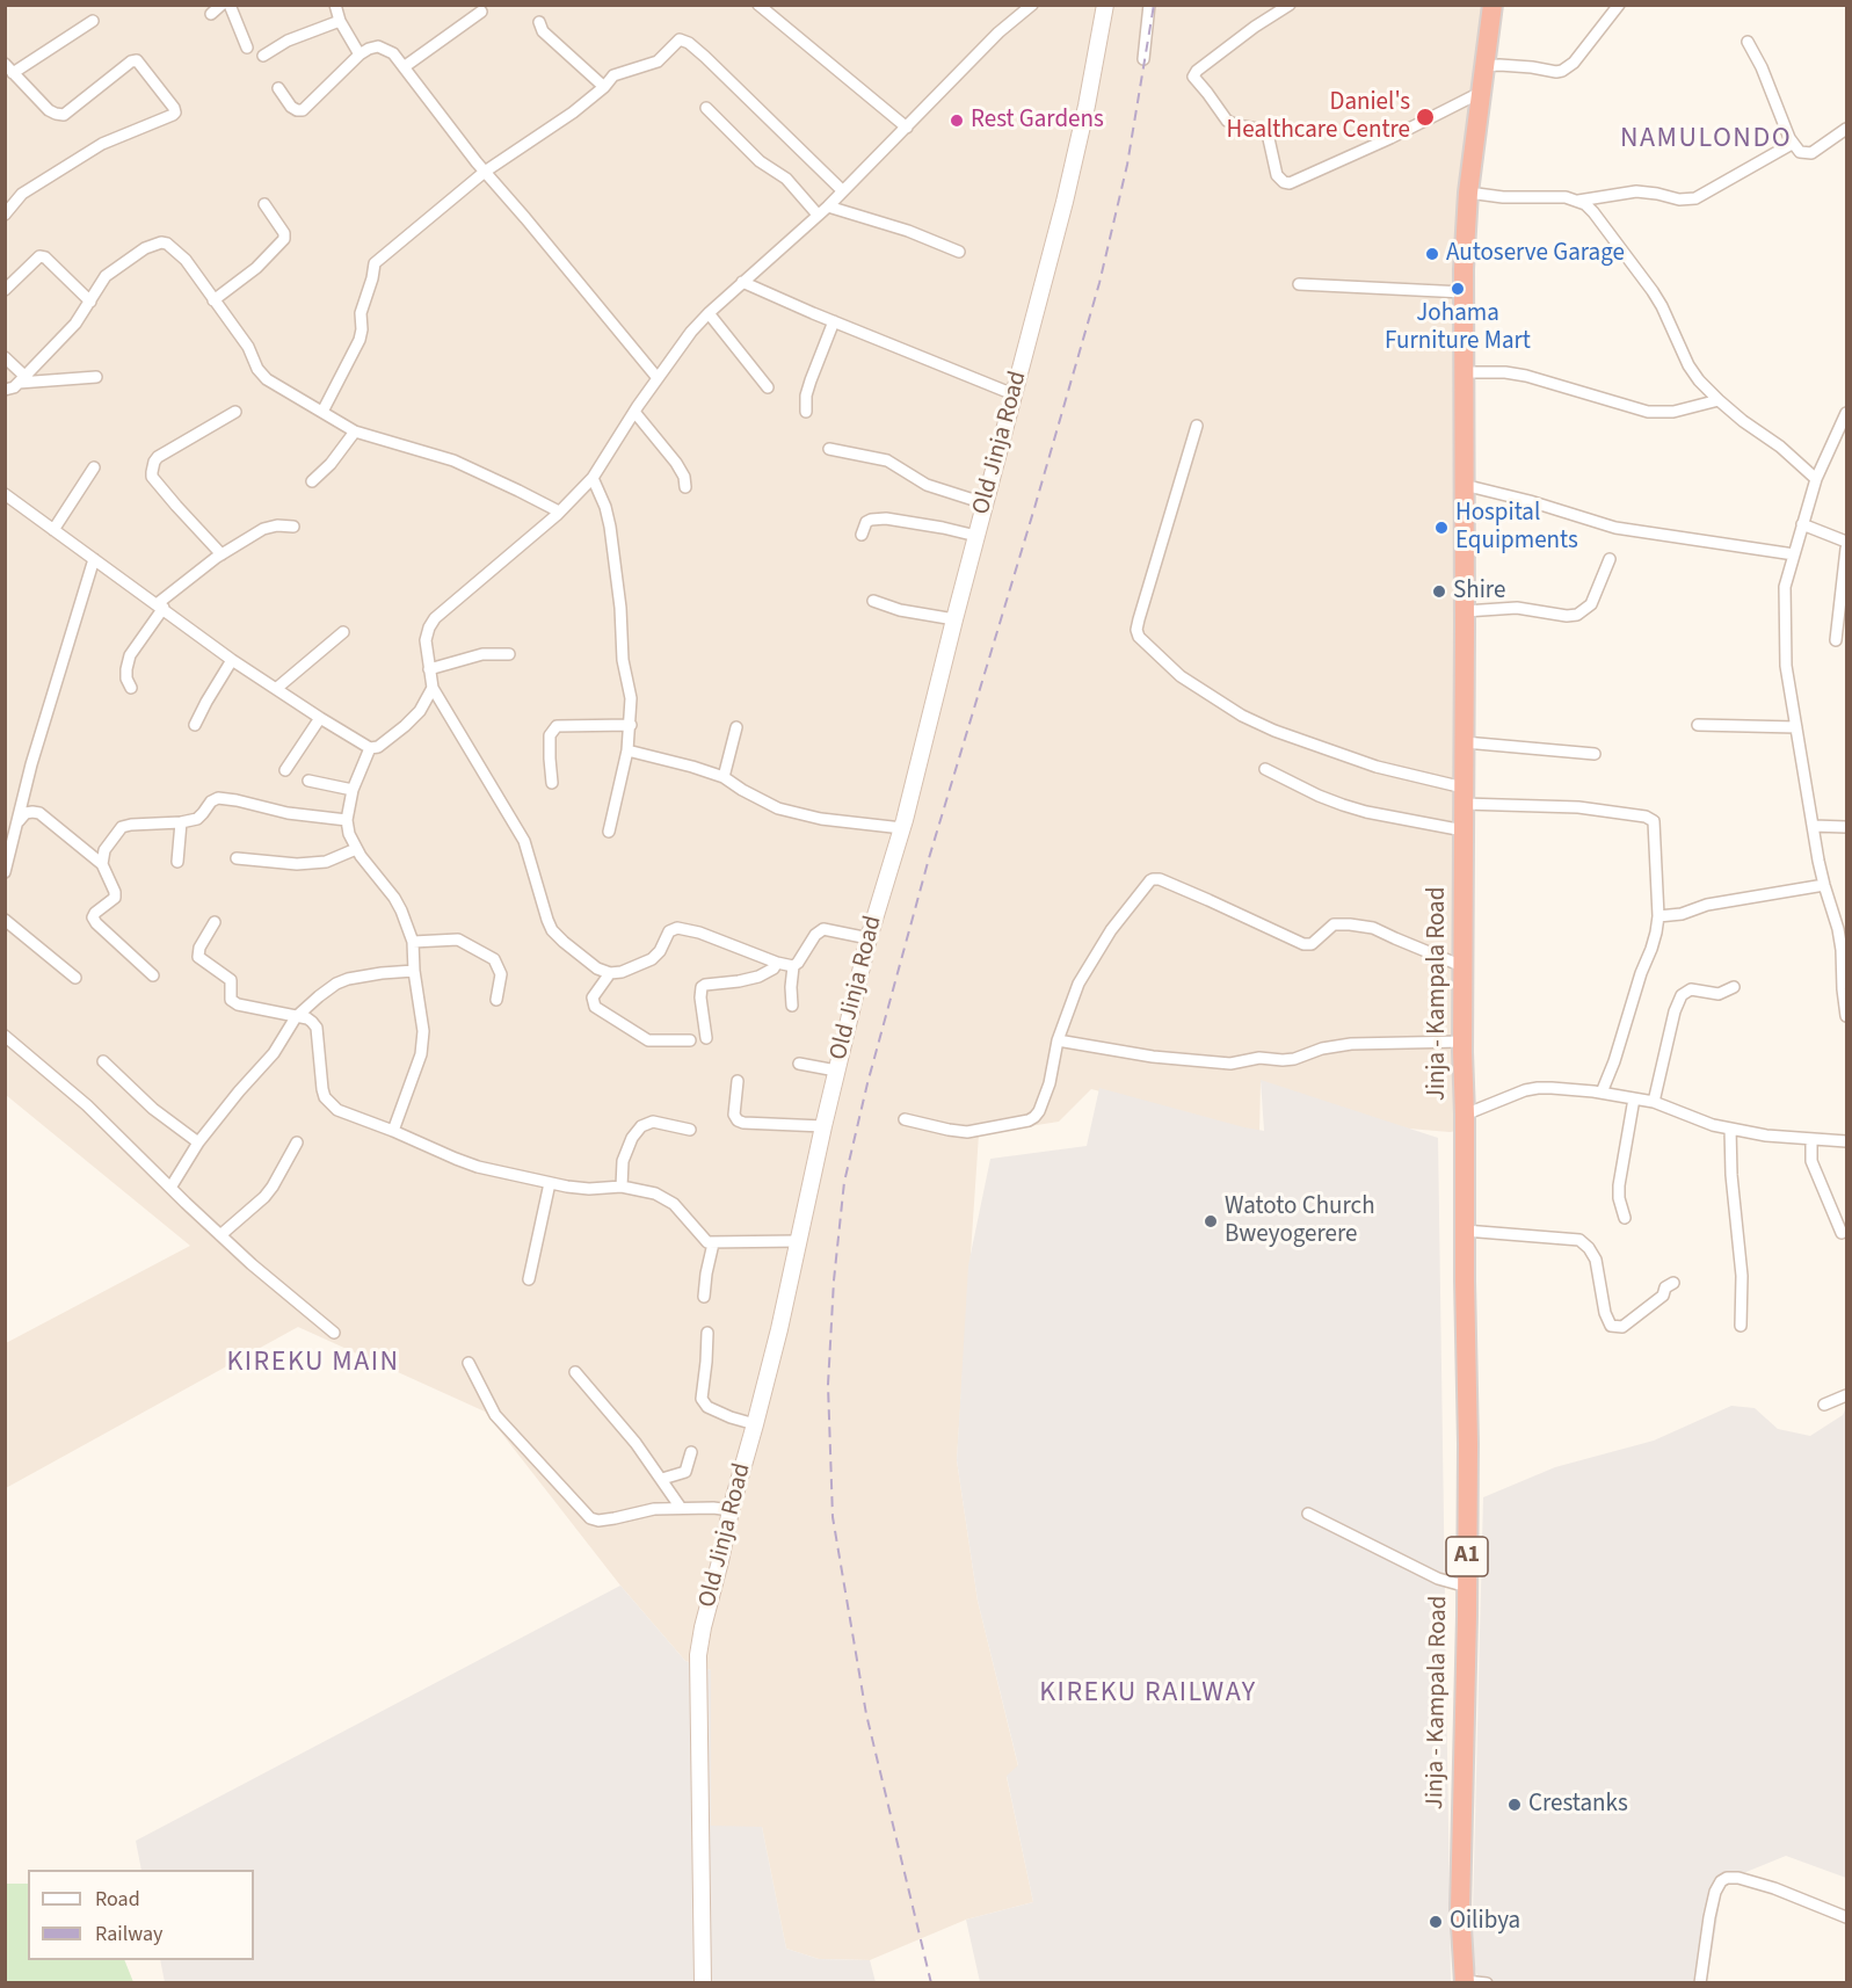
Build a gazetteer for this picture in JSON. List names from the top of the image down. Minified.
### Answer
{"streets":{"highway":["Jinja - Kampala Road","A1"],"main road":["Old Jinja Road"]},"districts":["NAMULONDO","KIREKU MAIN","KIREKU RAILWAY"],"places":["Daniel's Healthcare Centre","Rest Gardens","Autoserve Garage","Johama Furniture Mart","Hospital Equipments","Shire","Watoto Church Bweyogerere","Crestanks","Oilibya"],"legend":["Road","Railway"]}
